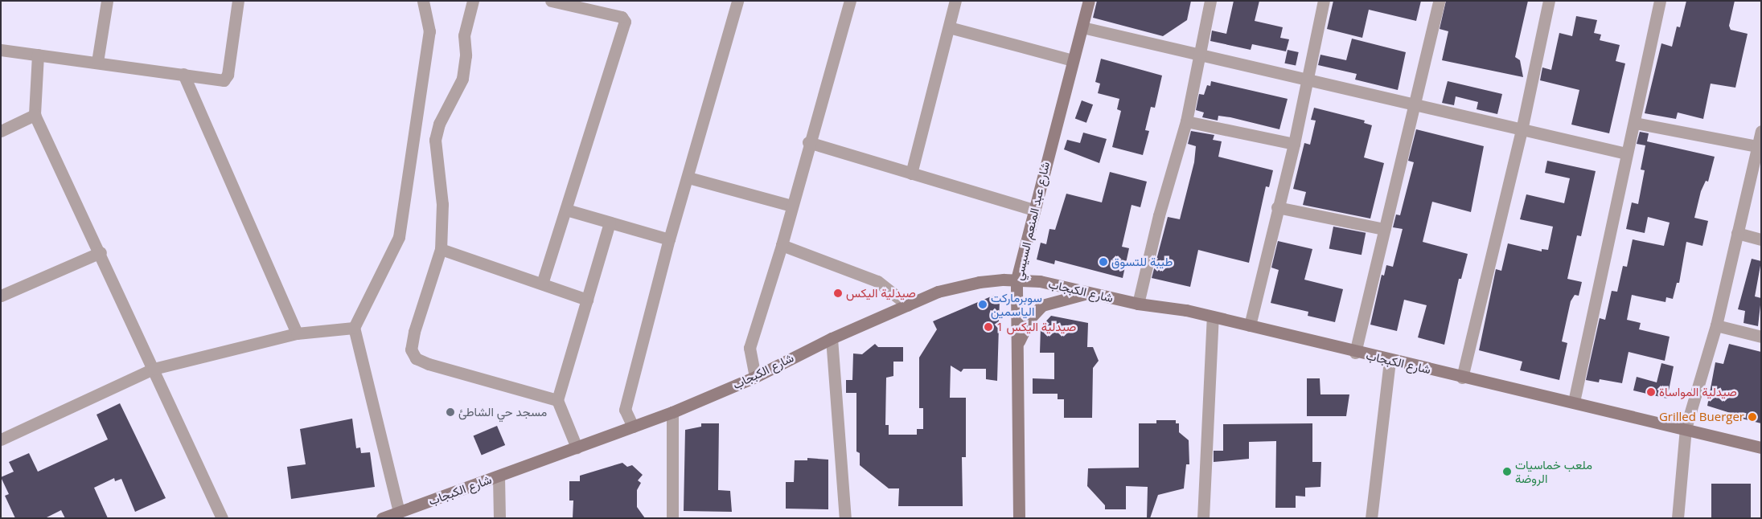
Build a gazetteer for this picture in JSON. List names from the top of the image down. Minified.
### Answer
{"streets":{"main road":["شارع عبد المنعم السيسي","شارع الكبجاب"]},"crossings":[["شارع عبد المنعم السيسي","شارع الكبجاب"]],"places":["طيبة للتسوق","صيدلية اليكس","سوبرماركت الياسمين","صيدلية اليكس 1","صيدلية المواساة","مسجد حي الشاطئ","Grilled Buerger","ملعب خماسيات الروضة"]}
